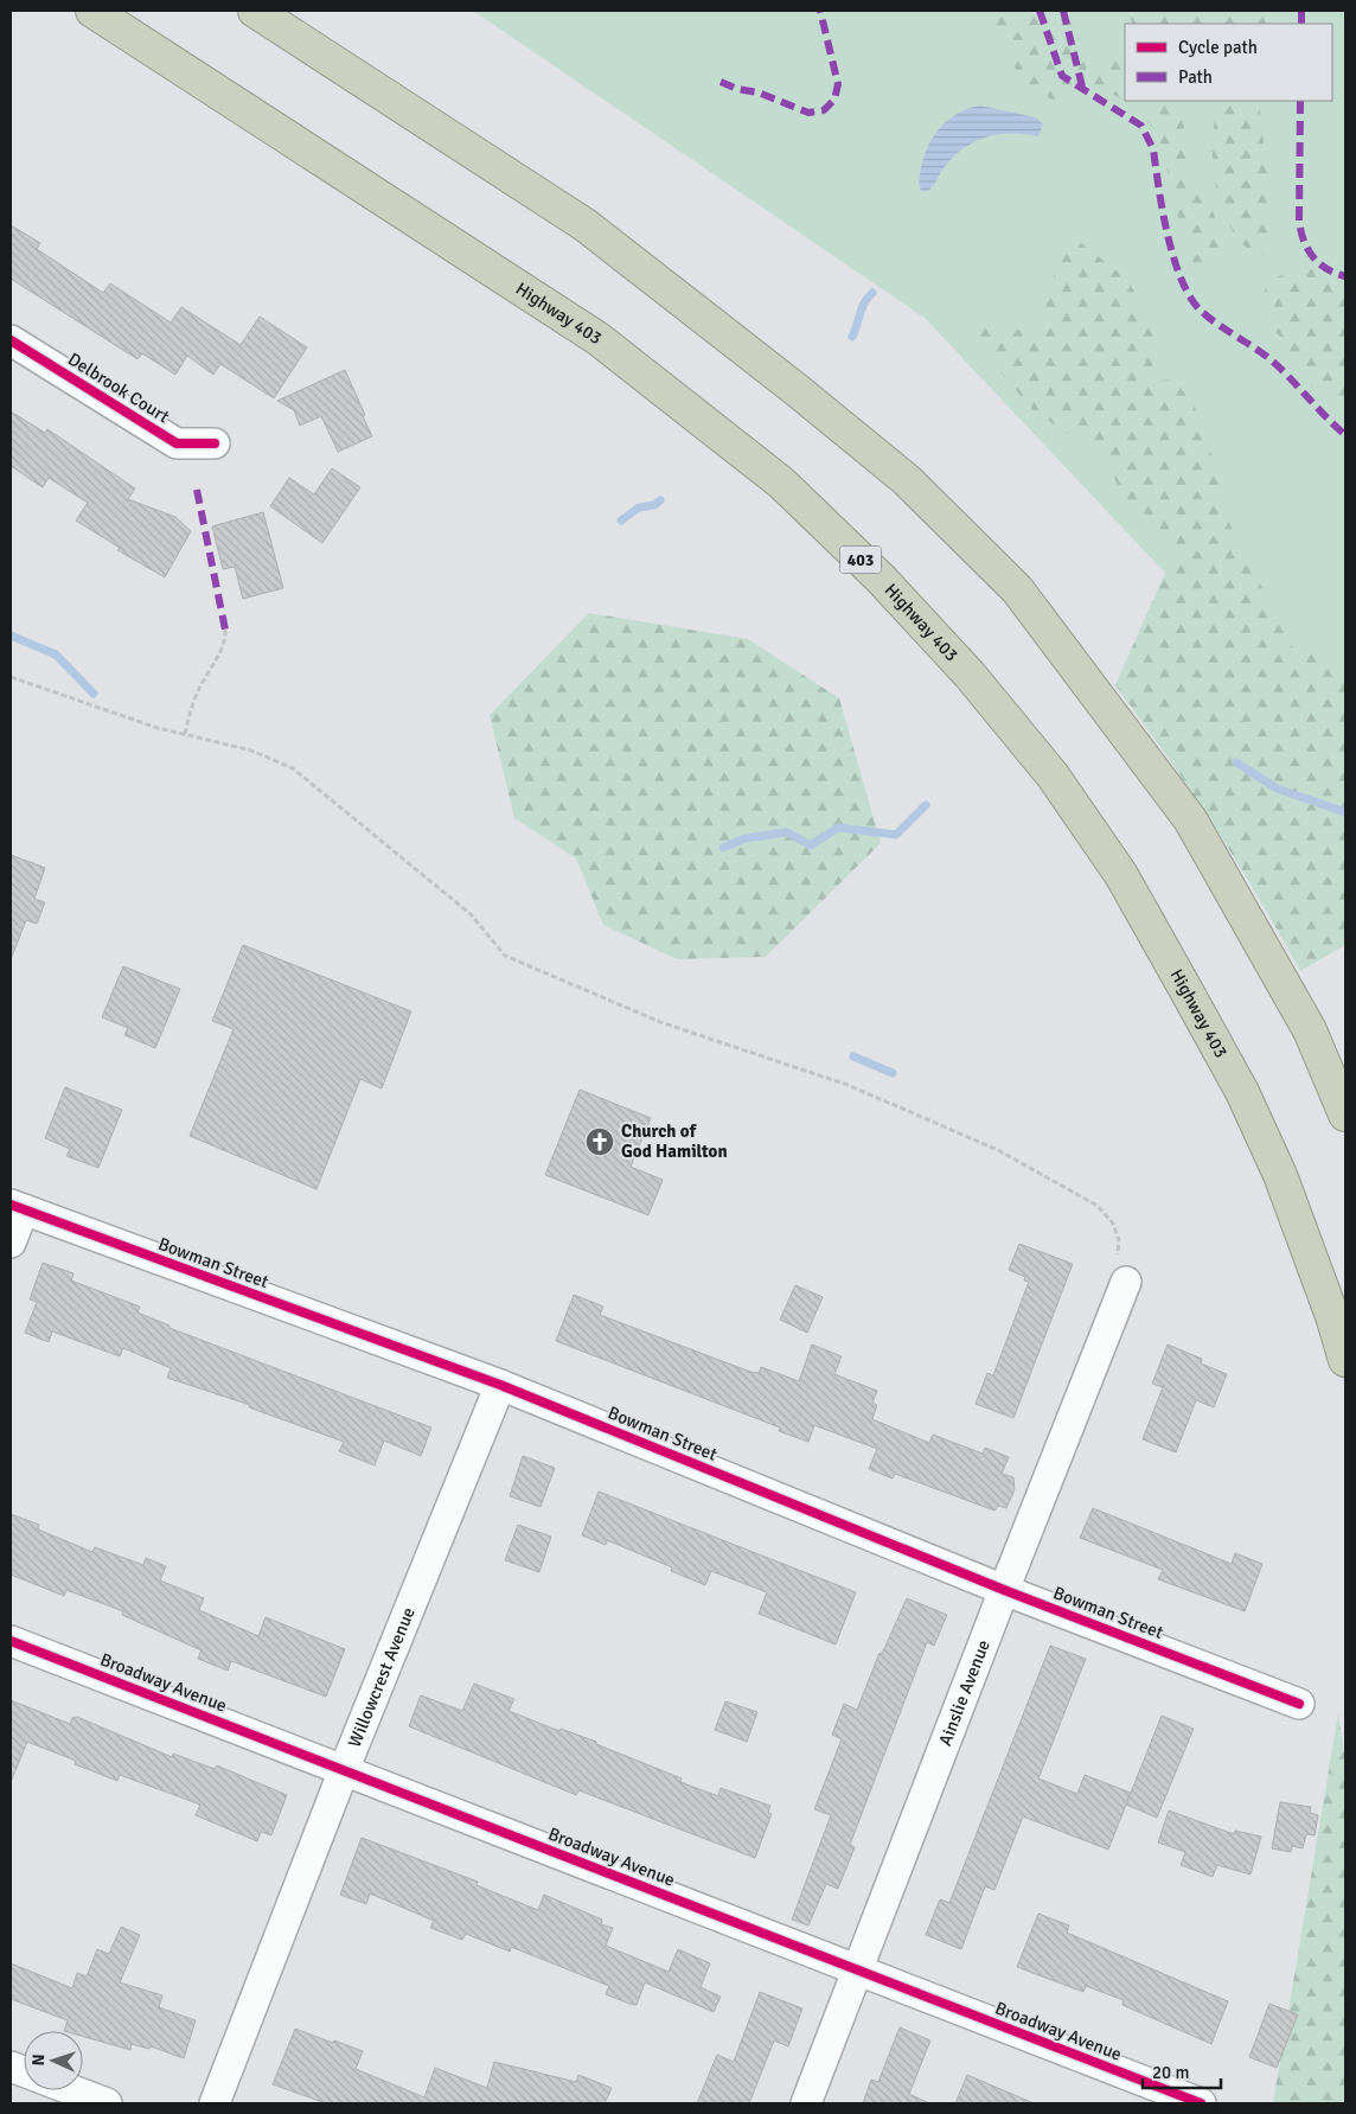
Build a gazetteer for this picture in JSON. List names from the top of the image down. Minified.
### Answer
{"streets":{"highway":["Highway 403","403"],"street":["Delbrook Court","Bowman Street","Willowcrest Avenue","Broadway Avenue","Ainslie Avenue"]},"crossings":[["Bowman Street","Willowcrest Avenue"],["Bowman Street","Ainslie Avenue"],["Willowcrest Avenue","Broadway Avenue"],["Broadway Avenue","Ainslie Avenue"]],"places":{"church":["Church of God Hamilton"]},"legend":["Cycle path","Path"],"scale_bar":"20 m","north":"left"}
